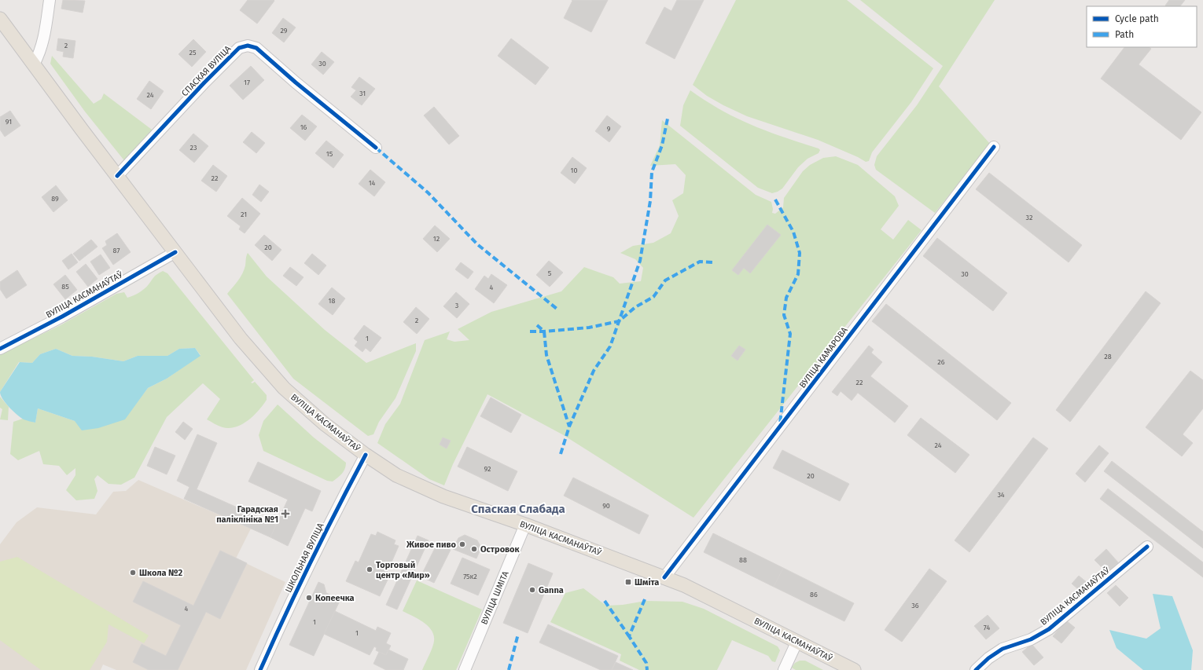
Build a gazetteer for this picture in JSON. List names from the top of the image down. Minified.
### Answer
{"streets":{"main road":["ВУЛІЦА КАСМАНАЎТАЎ"],"street":["СПАСКАЯ ВУЛІЦА","ВУЛІЦА КАМАРОВА","ШКОЛЬНАЯ ВУЛІЦА","ВУЛІЦА ШМІТА"]},"crossings":[["СПАСКАЯ ВУЛІЦА","ВУЛІЦА КАСМАНАЎТАЎ"],["ВУЛІЦА КАСМАНАЎТАЎ","ВУЛІЦА КАМАРОВА"],["ВУЛІЦА КАСМАНАЎТАЎ","ШКОЛЬНАЯ ВУЛІЦА"],["ВУЛІЦА КАСМАНАЎТАЎ","ВУЛІЦА ШМІТА"]],"districts":["Спаская Слабада"],"places":{"health":["Гарадская паліклініка №1"],"other":["Живое пиво","Островок","Торговый центр «Мир»","Школа №2","Ganna","Копеечка"],"transit":["Шміта"]},"house_numbers":["29","2","25","30","17","31","24","91","16","9","23","15","10","22","14","89","21","32","12","20","87","5","30","85","4","18","3","2","1","28","26","22","24","92","20","34","90","88","75к2","86","36","4","1","74","1"],"legend":["Cycle path","Path"]}
